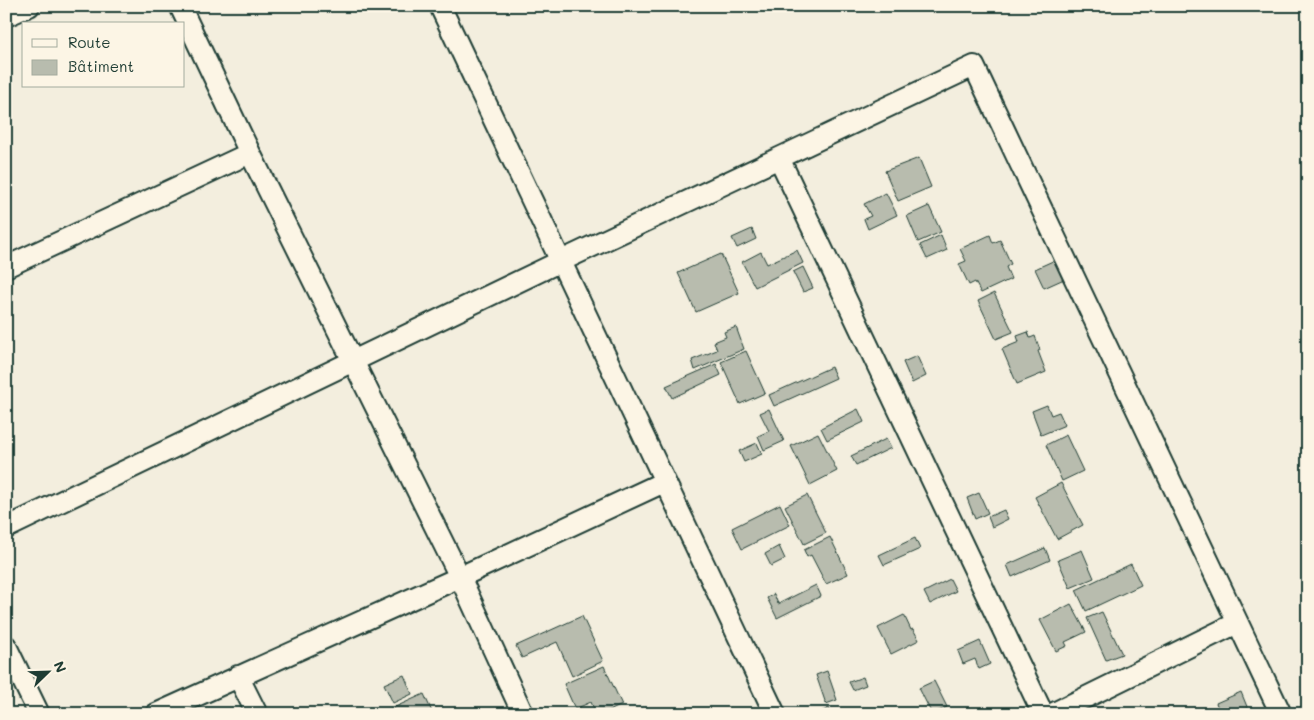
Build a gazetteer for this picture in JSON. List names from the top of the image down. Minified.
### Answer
{"legend":["Route","Bâtiment"],"north":"top right"}
